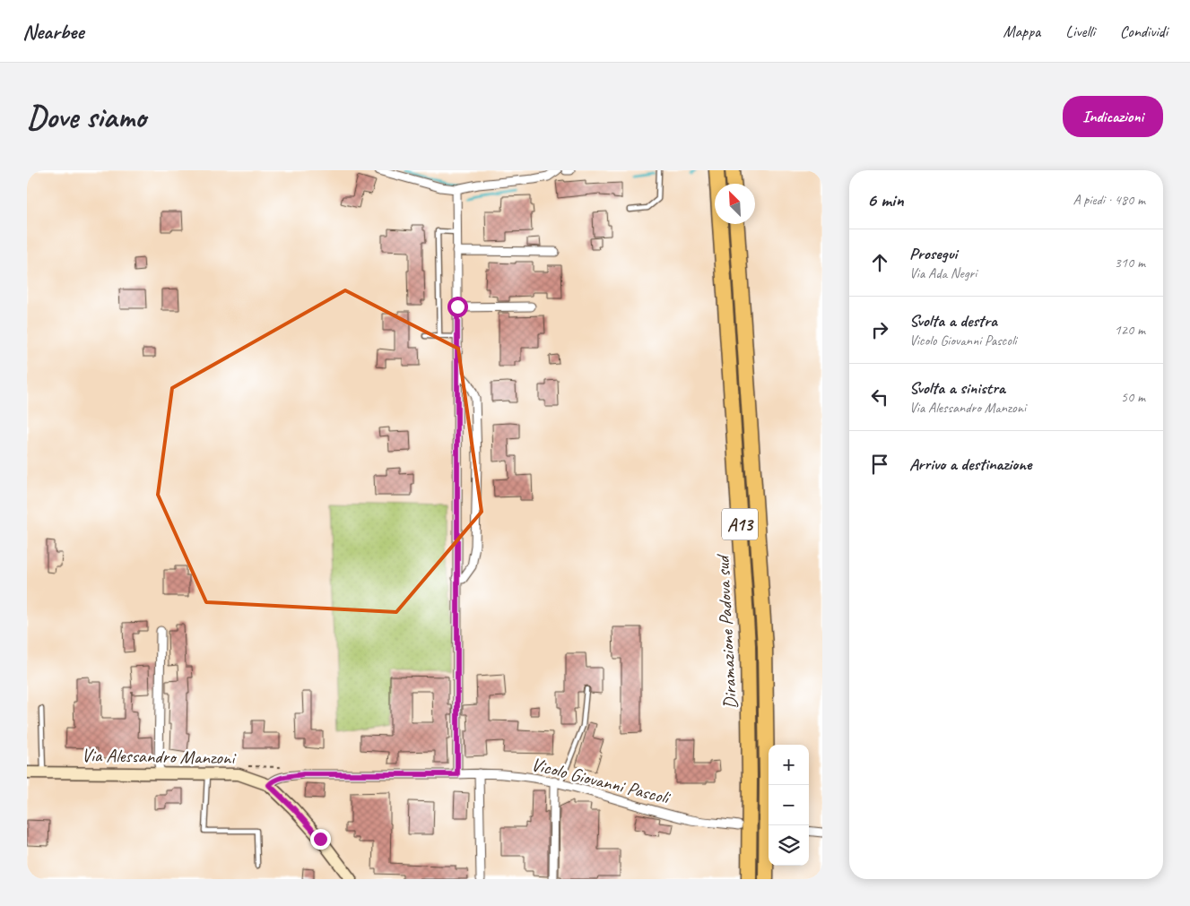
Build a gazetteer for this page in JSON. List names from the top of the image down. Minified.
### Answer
{"streets":{"highway":["A13","Diramazione Padova sud"],"street":["Via Alessandro Manzoni","Vicolo Giovanni Pascoli"]},"crossings":[["Via Alessandro Manzoni","Vicolo Giovanni Pascoli"]],"north":"top left","page":{"header":"Nearbee","nav":["Mappa","Livelli","Condividi"],"buttons":"Indicazioni","title":"Dove siamo","heading":["6 min","A piedi · 480 m"],"list":[["Prosegui","Via Ada Negri","310 m"],["Svolta a destra","Vicolo Giovanni Pascoli","120 m"],["Svolta a sinistra","Via Alessandro Manzoni","50 m"],"Arrivo a destinazione"],"map_buttons":["+","−"]}}
